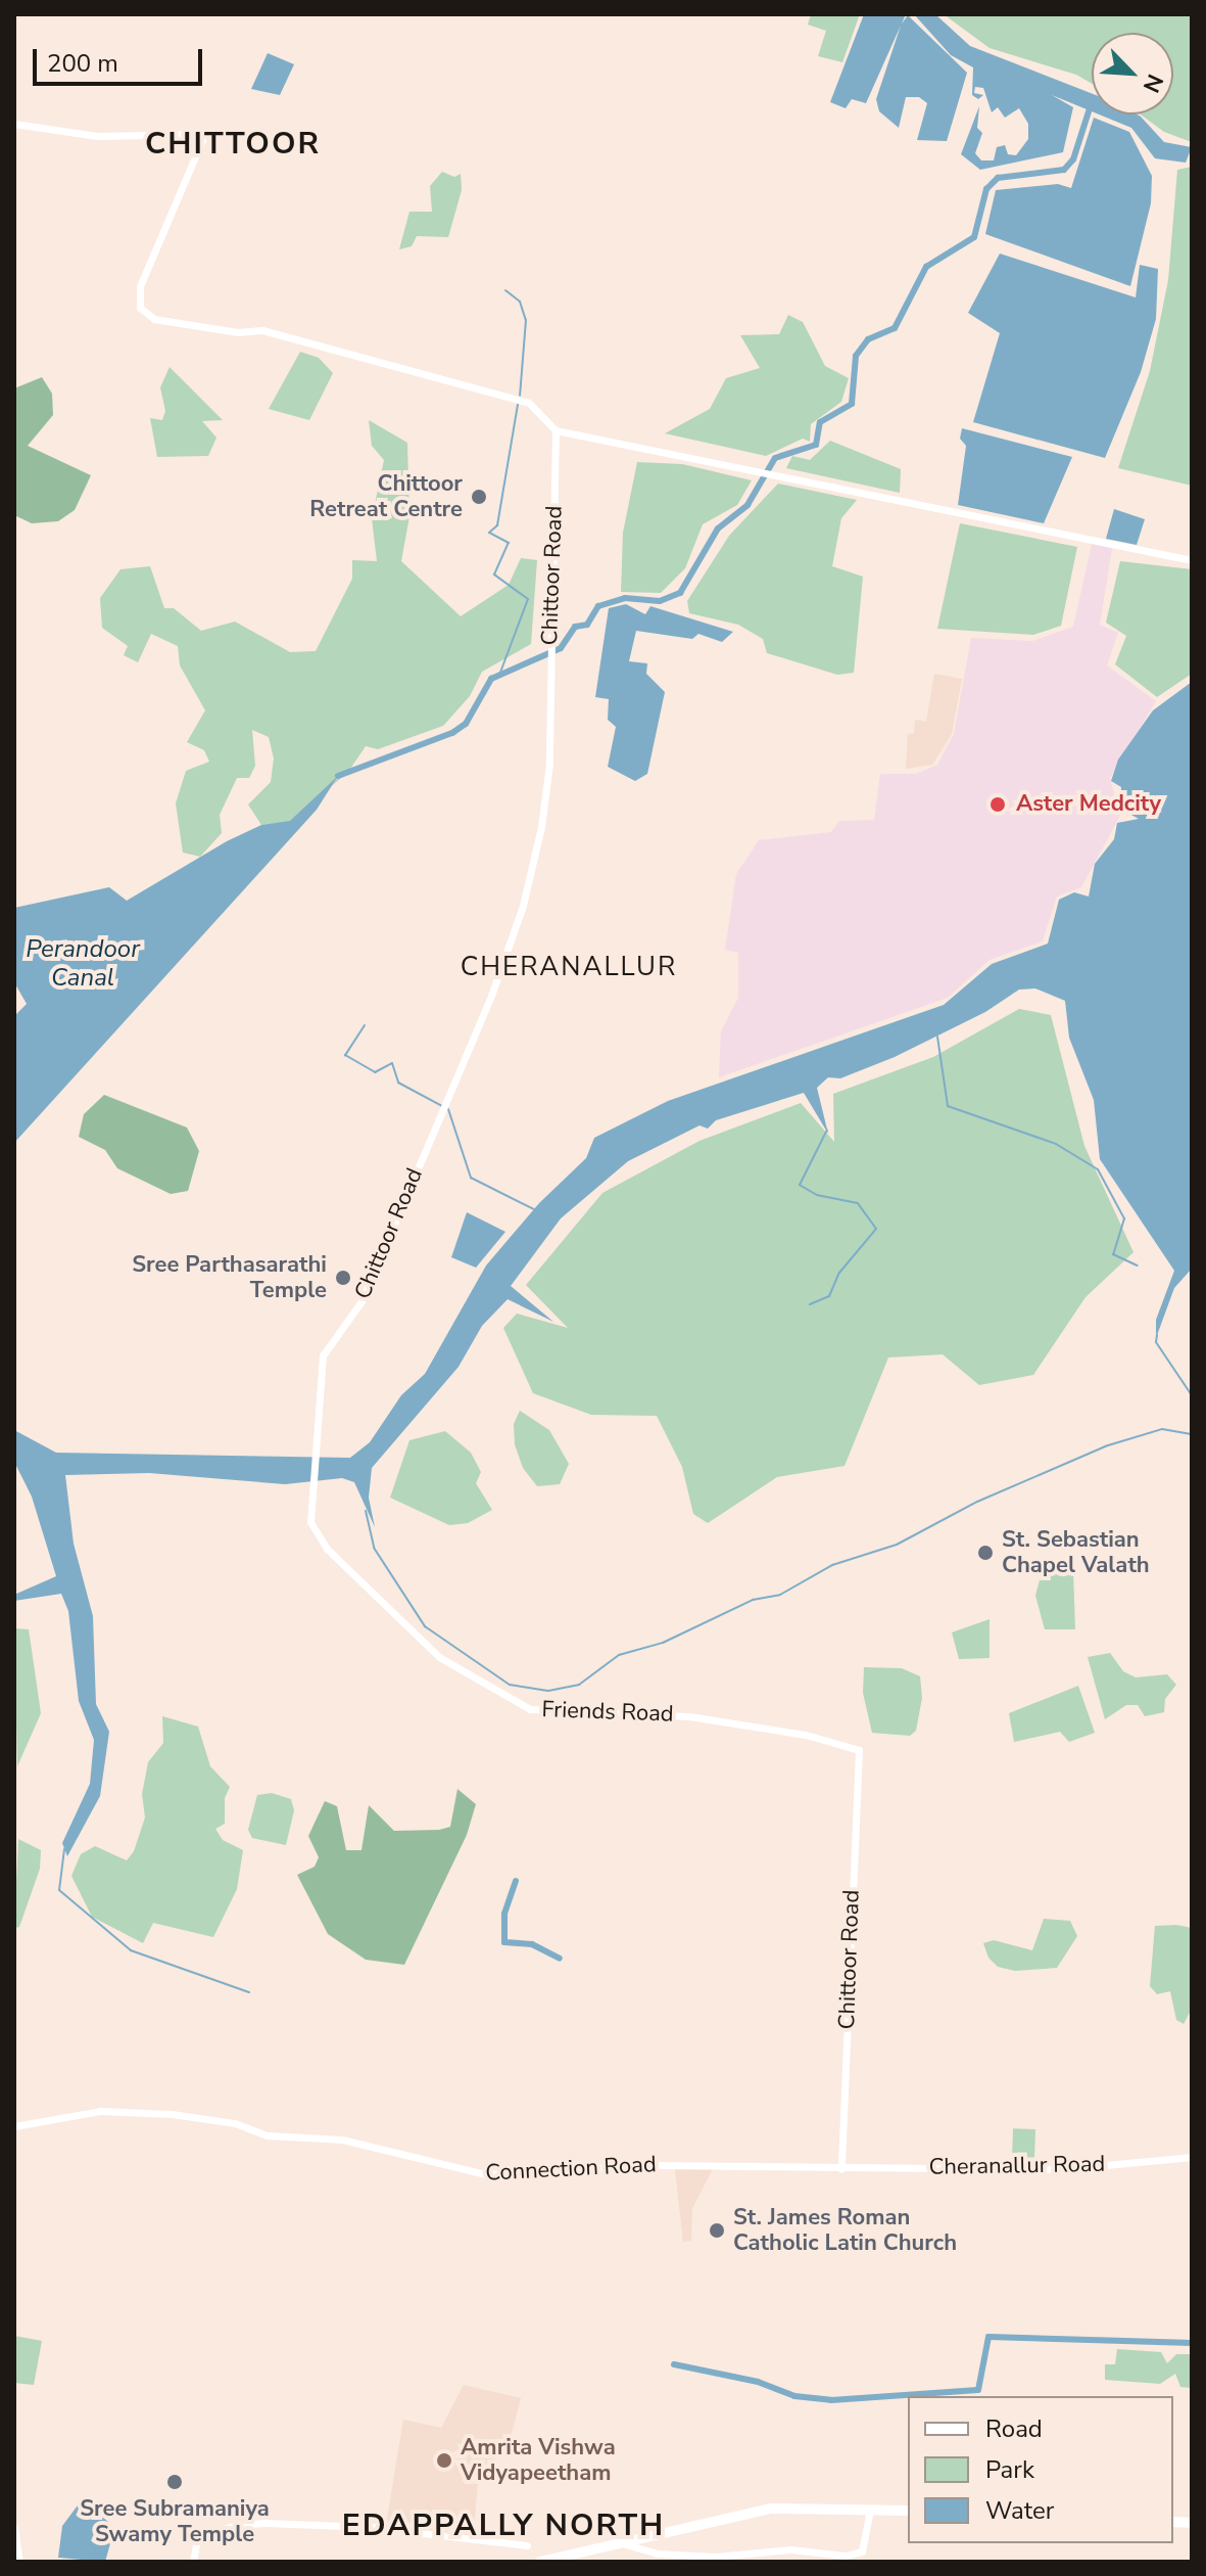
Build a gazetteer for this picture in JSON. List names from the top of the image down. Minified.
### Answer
{"streets":{"main road":["Chittoor Road","Friends Road","Cheranallur Road","Connection Road"]},"crossings":[["Chittoor Road","Friends Road"],["Chittoor Road","Cheranallur Road"],["Chittoor Road","Connection Road"],["Cheranallur Road","Connection Road"]],"districts":["CHITTOOR","CHERANALLUR","EDAPPALLY NORTH"],"water":["Perandoor Canal"],"places":["Chittoor Retreat Centre","Aster Medcity","Sree Parthasarathi Temple","St. Sebastian Chapel Valath","St. James Roman Catholic Latin Church","Amrita Vishwa Vidyapeetham","Sree Subramaniya Swamy Temple"],"legend":["Road","Park","Water"],"scale_bar":"200 m","north":"bottom right"}
